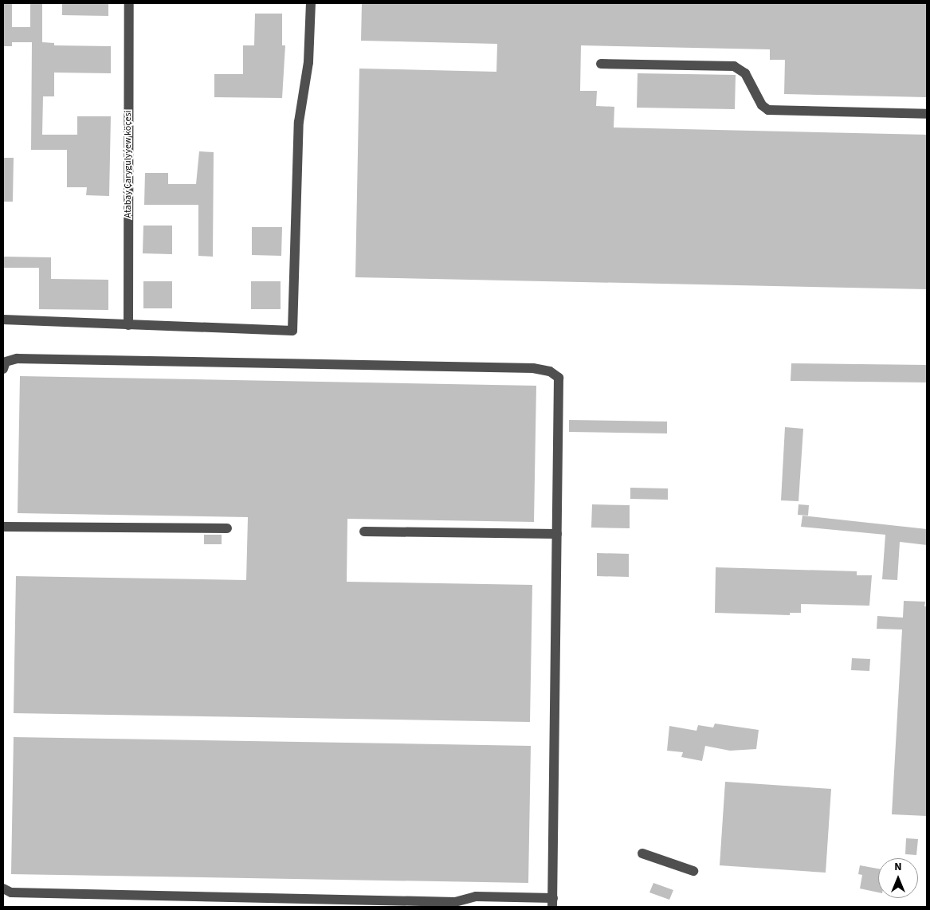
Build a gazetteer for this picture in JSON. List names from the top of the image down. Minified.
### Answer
{"streets":{"street":["Atabaý Çarygulyýew köçesi"]},"north":"top"}
